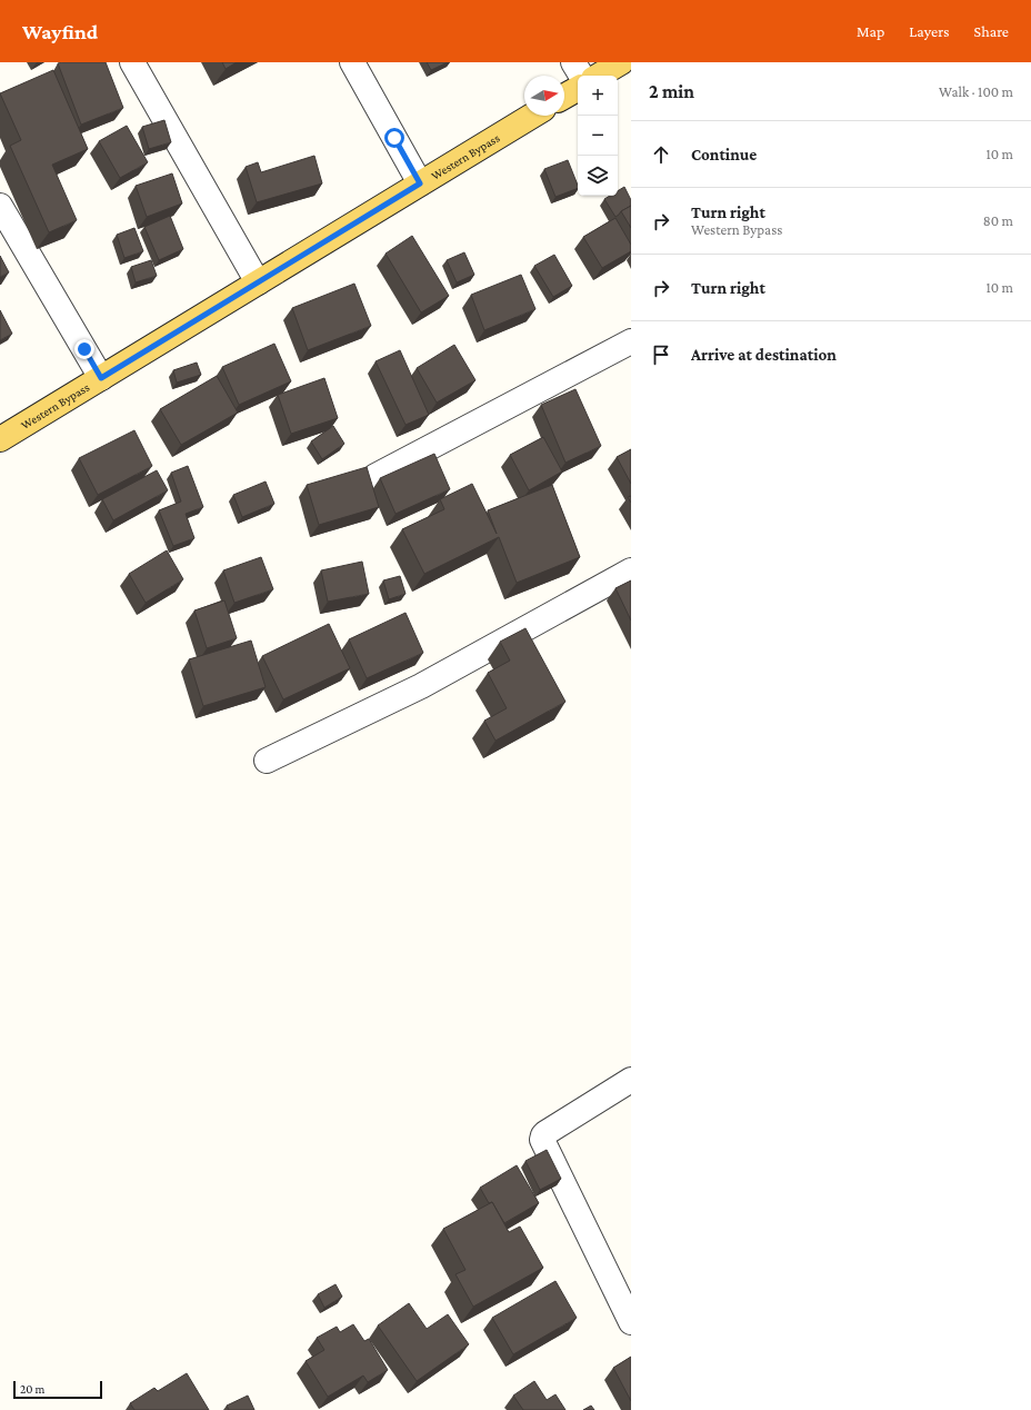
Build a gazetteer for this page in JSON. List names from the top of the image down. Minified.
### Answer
{"streets":{"main road":["Western Bypass"]},"scale_bar":"20 m","north":"right","page":{"header":"Wayfind","nav":["Map","Layers","Share"],"heading":["2 min","Walk · 100 m"],"map_buttons":["+","−"],"list":[["Continue","10 m"],["Turn right","Western Bypass","80 m"],["Turn right","10 m"],"Arrive at destination"],"scale":"20 m"}}
